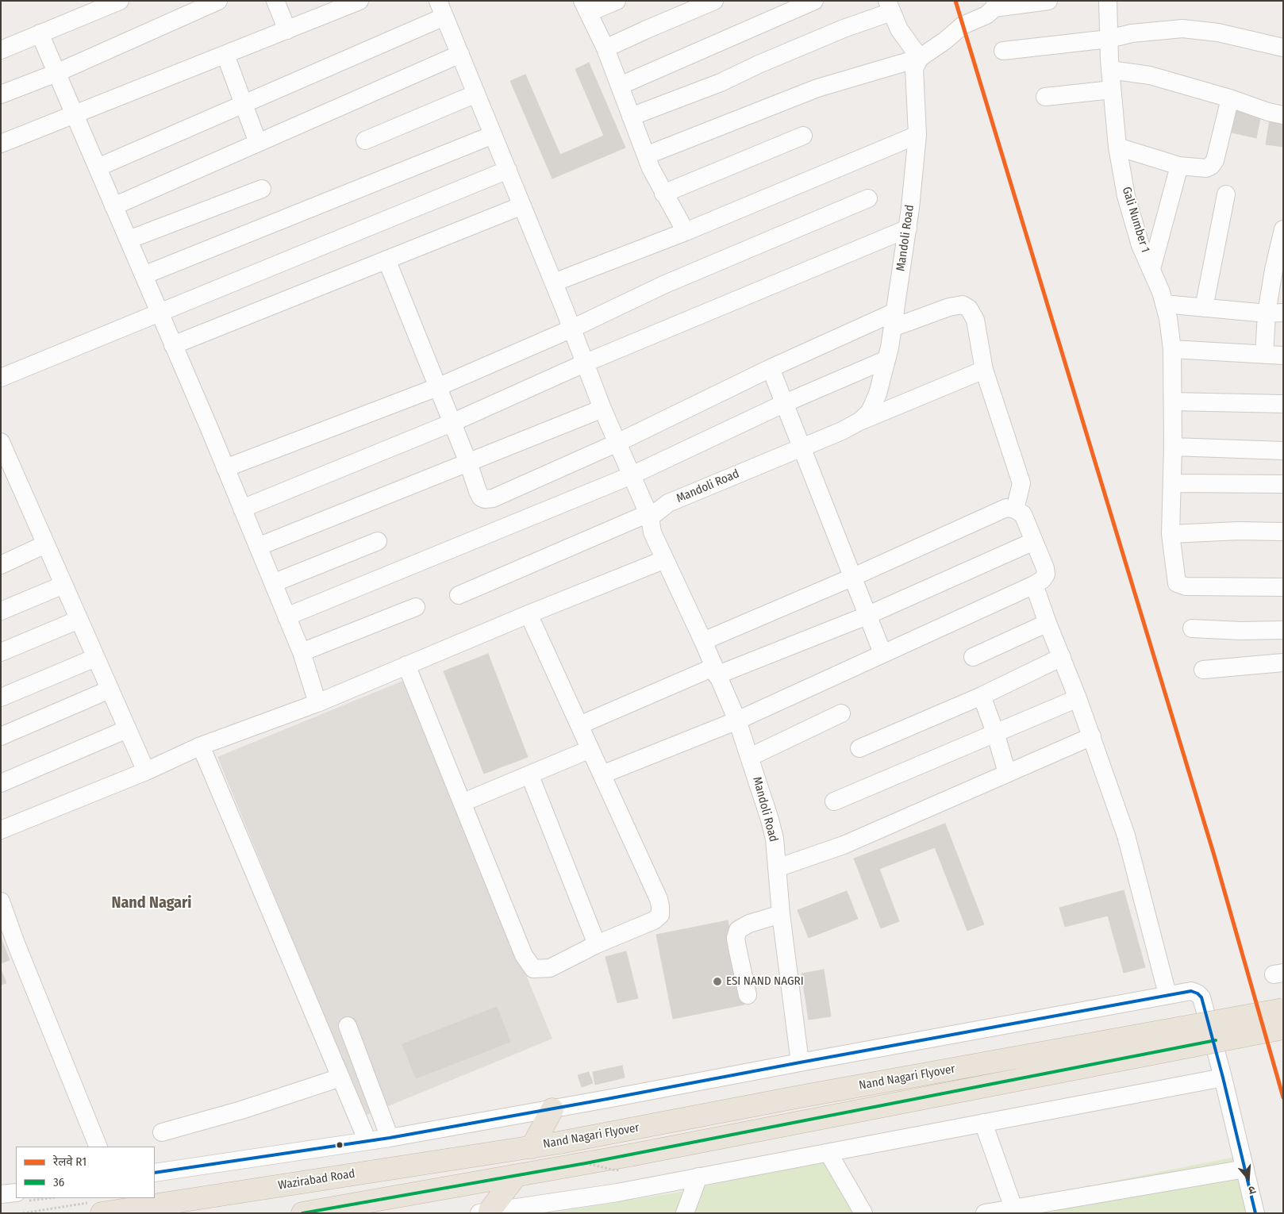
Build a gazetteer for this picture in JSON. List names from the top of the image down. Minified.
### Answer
{"streets":{"highway":["Nand Nagari Flyover","Wazirabad Road"],"street":["Gali Number 1","Mandoli Road"]},"crossings":[["Nand Nagari Flyover","Wazirabad Road"]],"districts":["Nand Nagari"],"places":["ESI NAND NAGRI"],"lines":["rail line R1","transit line 36"],"legend":["रेलवे R1","36"],"north":"bottom"}
